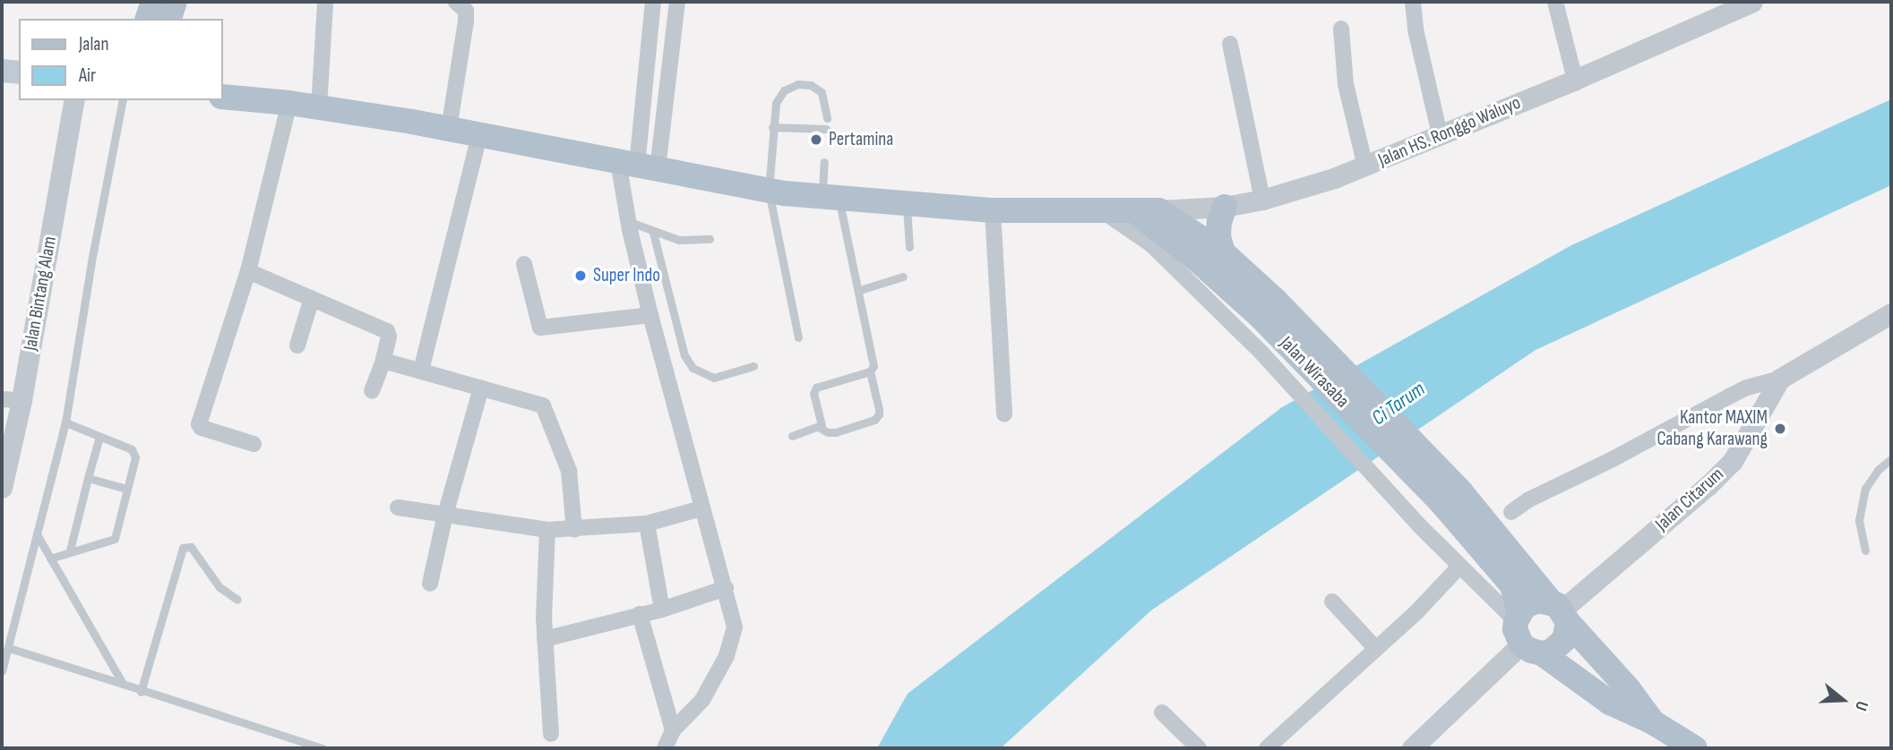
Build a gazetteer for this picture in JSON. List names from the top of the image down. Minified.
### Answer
{"streets":{"main road":["Jalan HS. Ronggo Waluyo","Jalan Wirasaba"],"street":["Jalan Bintang Alam","Jalan Citarum"]},"crossings":[["Jalan HS. Ronggo Waluyo","Jalan Wirasaba"],["Jalan Wirasaba","Jalan Citarum"]],"water":["Ci Tarum"],"places":["Pertamina","Super Indo","Kantor MAXIM Cabang Karawang"],"legend":["Jalan","Air"],"north":"right"}
